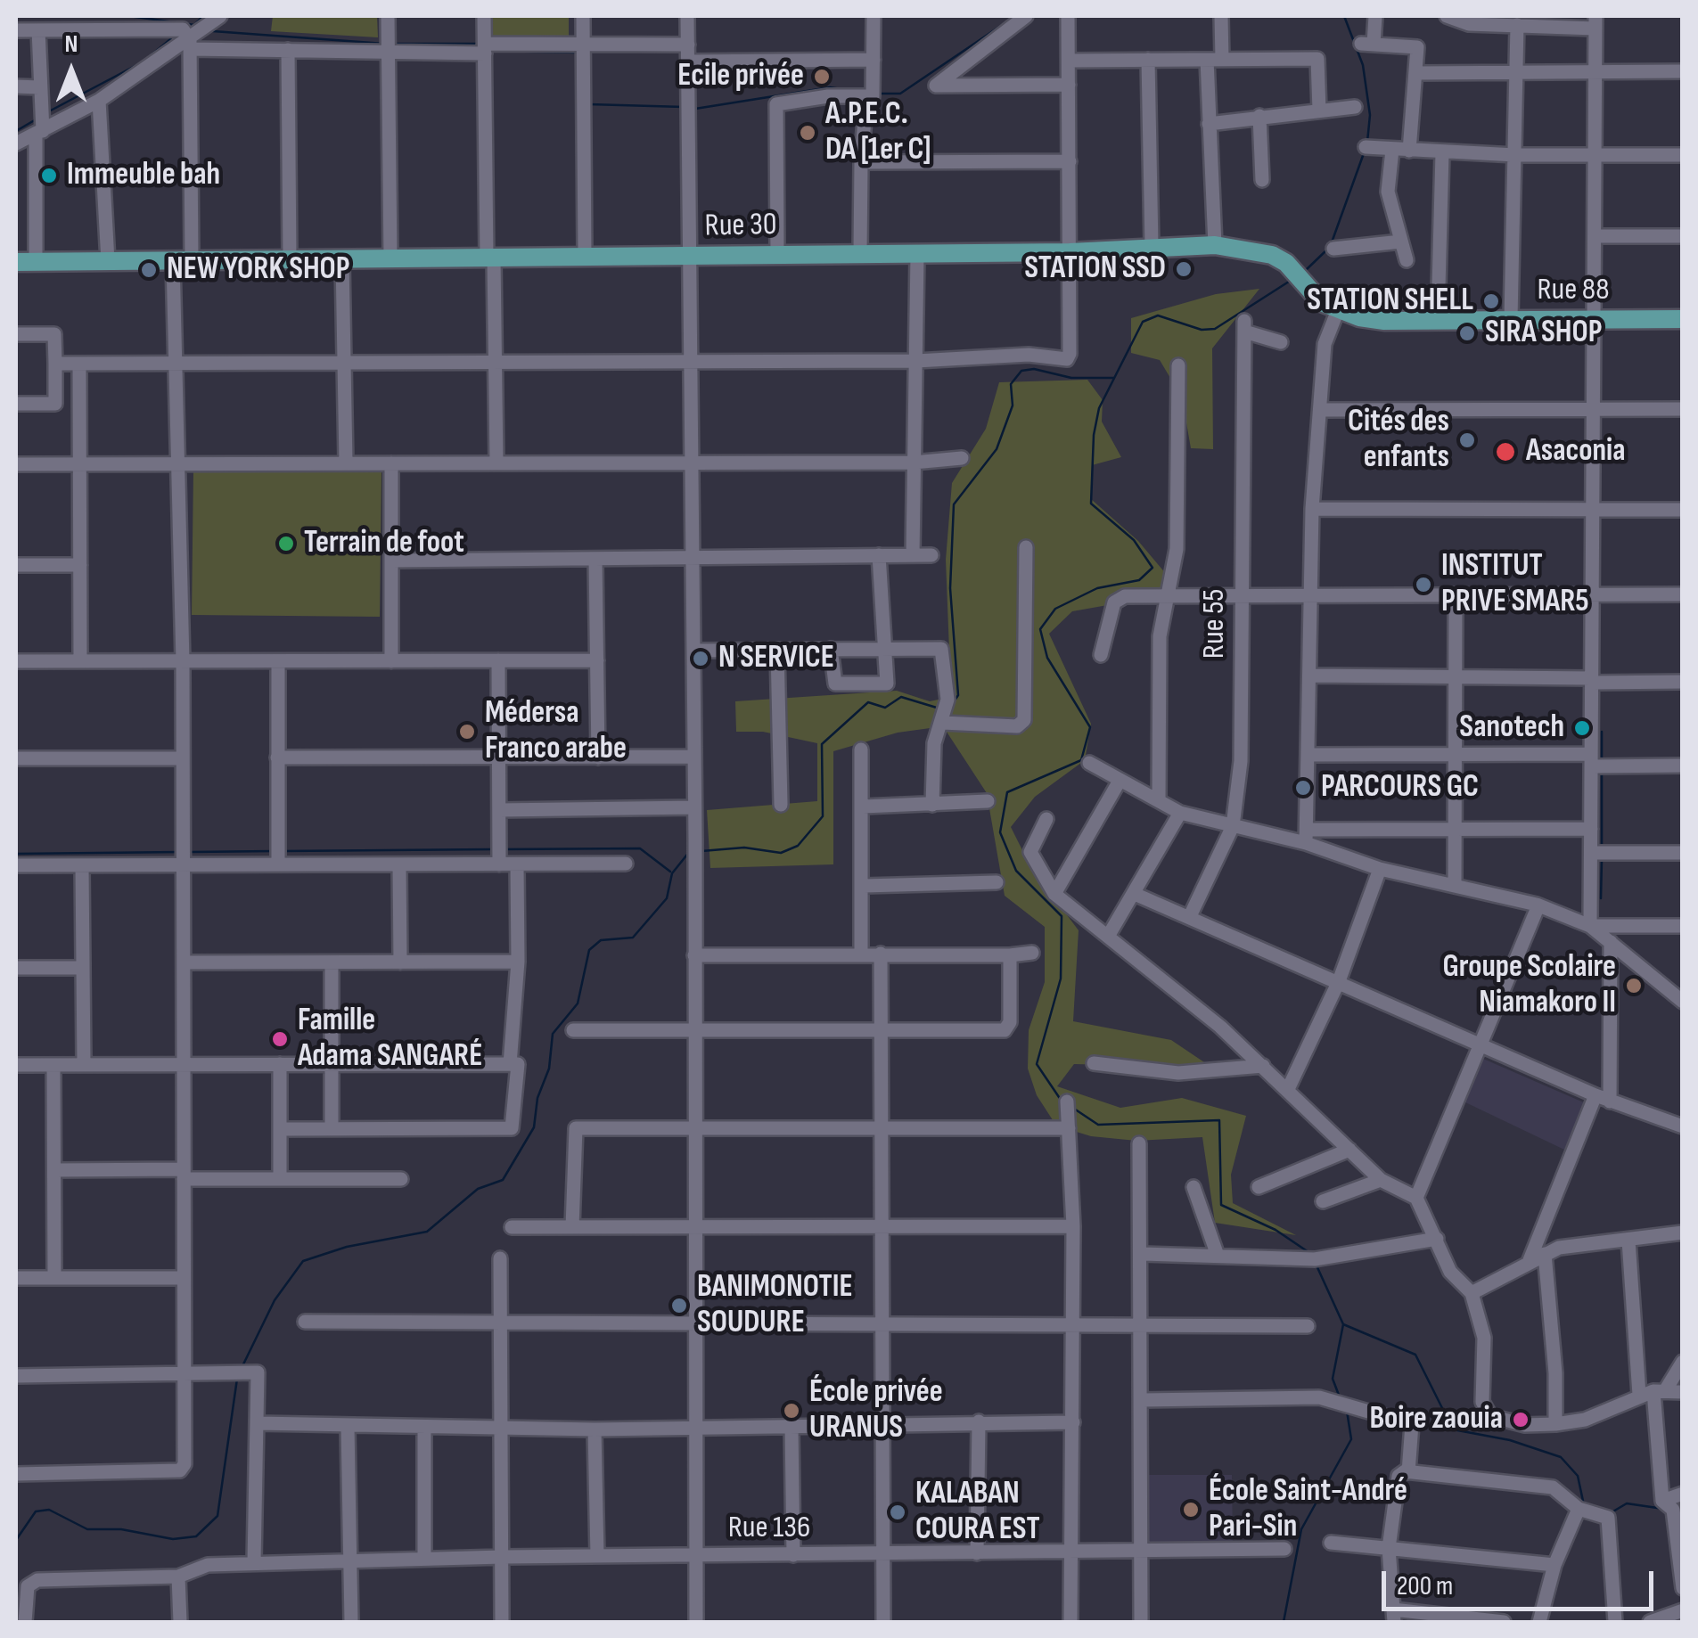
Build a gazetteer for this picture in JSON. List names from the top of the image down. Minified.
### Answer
{"streets":{"main road":["Rue 30","Rue 88"],"street":["Rue 55","Rue 136"]},"crossings":[["Rue 30","Rue 88"]],"places":["Ecile privée","A.P.E.C. DA [1er C]","Immeuble bah","STATION SSD","NEW YORK SHOP","STATION SHELL","SIRA SHOP","Cités des enfants","Asaconia","Terrain de foot","INSTITUT PRIVE SMAR5","N SERVICE","Sanotech","Médersa Franco arabe","PARCOURS GC","Groupe Scolaire Niamakoro II","Famille Adama SANGARÉ","BANIMONOTIE SOUDURE","École privée URANUS","Boire zaouia","École Saint-André Pari-Sin","KALABAN COURA EST"],"scale_bar":"200 m","north":"top"}
